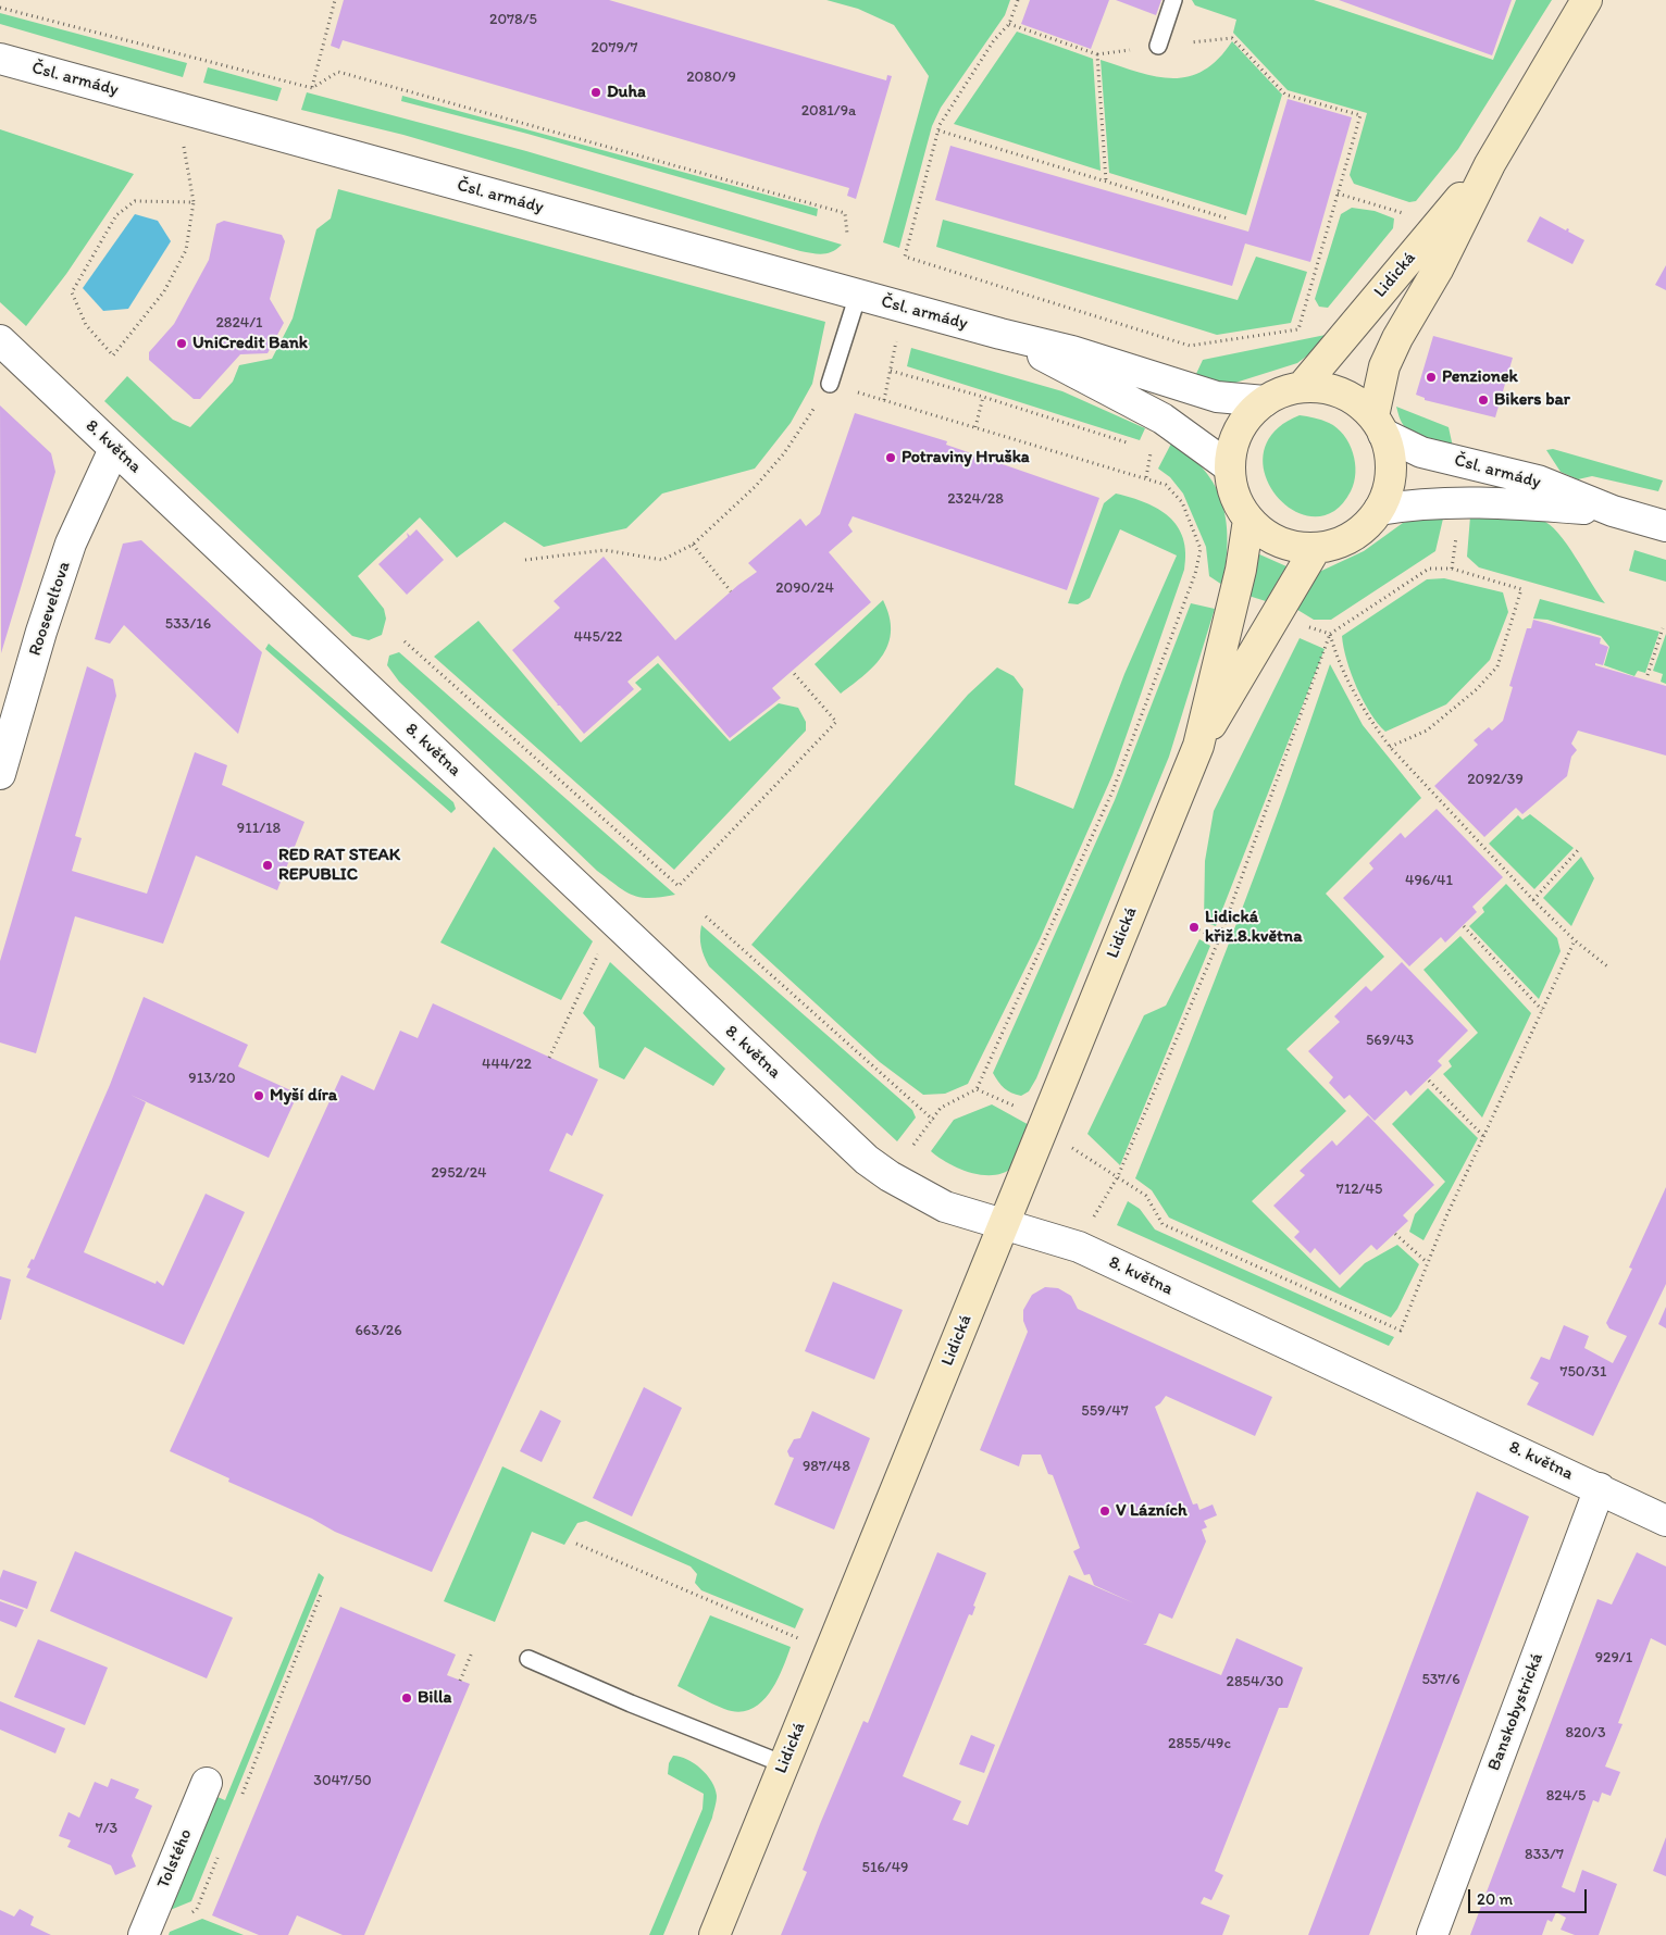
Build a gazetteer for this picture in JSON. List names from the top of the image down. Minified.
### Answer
{"streets":{"main road":["Lidická"],"street":["Čsl. armády","8. května","Rooseveltova","Banskobystrická","Tolstého"]},"crossings":[["Čsl. armády","Lidická"],["Lidická","8. května"],["8. května","Rooseveltova"],["8. května","Banskobystrická"]],"places":["Duha","UniCredit Bank","Penzionek","Bikers bar","Potraviny Hruška","RED RAT STEAK REPUBLIC","Lidická křiž.8.května","Myší díra","V Lázních","Billa"],"house_numbers":["2078/5","2079/7","2080/9","2081/9a","2824/1","2324/28","2090/24","533/16","445/22","2092/39","911/18","496/41","569/43","444/22","913/20","2952/24","712/45","663/26","750/31","559/47","987/48","929/1","537/6","2854/30","820/3","2855/49c","3047/50","824/5","7/3","833/7","516/49"],"scale_bar":"20 m"}
